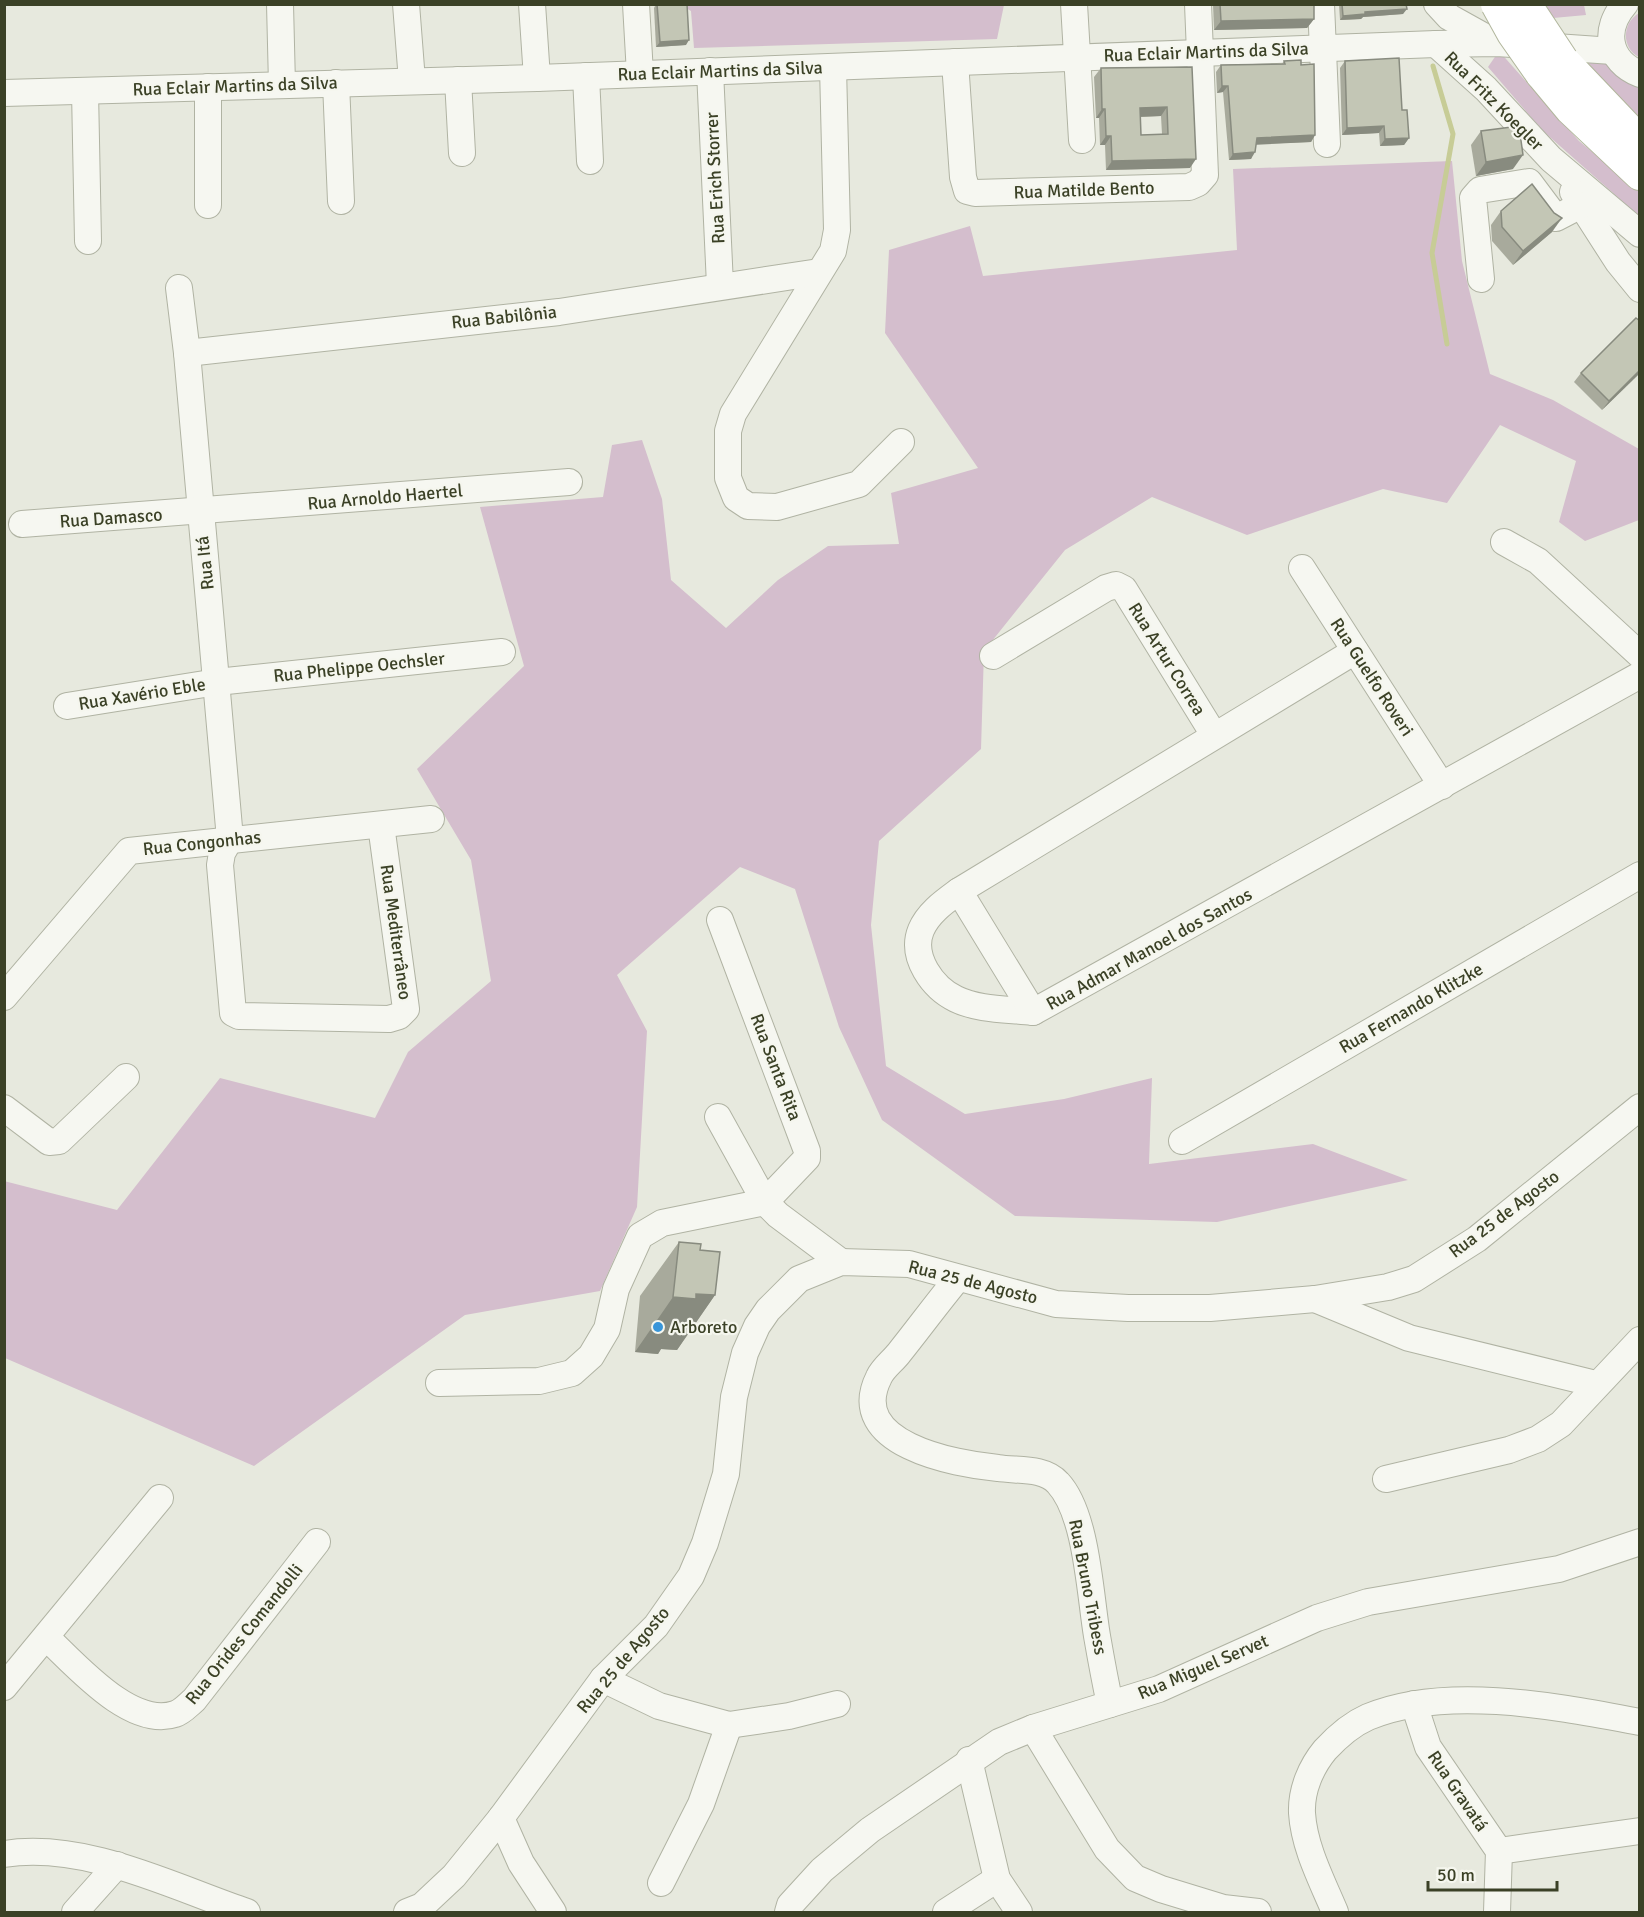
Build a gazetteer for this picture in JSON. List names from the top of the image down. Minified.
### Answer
{"streets":{"street":["Rua Eclair Martins da Silva","Rua Fritz Koegler","Rua Erich Storrer","Rua Matilde Bento","Rua Babilônia","Rua Arnoldo Haertel","Rua Damasco","Rua Itá","Rua Artur Correa","Rua Phelippe Oechsler","Rua Guelfo Roveri","Rua Xavério Eble","Rua Congonhas","Rua Mediterrâneo","Rua Admar Manoel dos Santos","Rua Fernando Klitzke","Rua Santa Rita","Rua 25 de Agosto","Rua Bruno Tribess","Rua Orides Comandolli","Rua Miguel Servet","Rua Gravatá"]},"crossings":[["Rua Eclair Martins da Silva","Rua Fritz Koegler"],["Rua Eclair Martins da Silva","Rua Erich Storrer"],["Rua Eclair Martins da Silva","Rua Matilde Bento"],["Rua Erich Storrer","Rua Babilônia"],["Rua Babilônia","Rua Itá"],["Rua Arnoldo Haertel","Rua Damasco"],["Rua Arnoldo Haertel","Rua Itá"],["Rua Damasco","Rua Itá"],["Rua Itá","Rua Phelippe Oechsler"],["Rua Itá","Rua Xavério Eble"],["Rua Itá","Rua Congonhas"],["Rua Itá","Rua Mediterrâneo"],["Rua Artur Correa","Rua Admar Manoel dos Santos"],["Rua Phelippe Oechsler","Rua Xavério Eble"],["Rua Guelfo Roveri","Rua Admar Manoel dos Santos"],["Rua Congonhas","Rua Mediterrâneo"],["Rua 25 de Agosto","Rua Bruno Tribess"],["Rua Bruno Tribess","Rua Miguel Servet"]],"places":["Arboreto"],"scale_bar":"50 m"}
